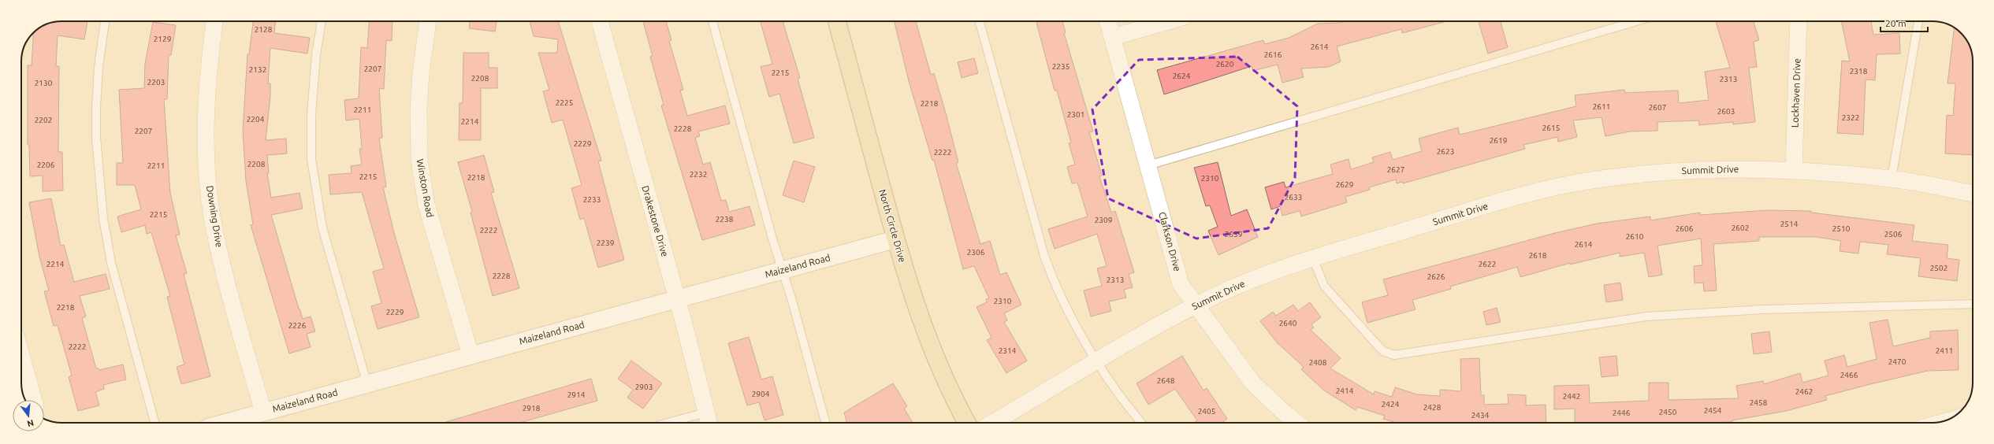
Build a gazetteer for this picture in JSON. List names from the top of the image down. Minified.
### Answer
{"streets":{"main road":["North Circle Drive","Maizeland Road"],"street":["Lockhaven Drive","Summit Drive","Winston Road","Downing Drive","Drakestone Drive","Clarkson Drive"]},"crossings":[["Lockhaven Drive","Summit Drive"],["Summit Drive","Clarkson Drive"],["Winston Road","Maizeland Road"],["Downing Drive","Maizeland Road"],["Drakestone Drive","Maizeland Road"],["North Circle Drive","Maizeland Road"]],"house_numbers":["2128","2129","2614","2616","2620","2235","2207","2132","2318","2215","2624","2208","2313","2203","2130","2225","2218","2611","2607","2211","2603","2301","2322","2204","2202","2214","2615","2228","2207","2619","2229","2623","2222","2208","2206","2211","2627","2232","2215","2218","2310","2629","2633","2233","2215","2238","2309","2514","2602","2606","2510","2222","2639","2506","2610","2239","2614","2306","2618","2214","2622","2502","2228","2626","2313","2310","2218","2229","2640","2226","2222","2314","2411","2470","2408","2466","2648","2903","2414","2462","2904","2914","2442","2458","2424","2428","2918","2454","2405","2450","2446","2434"],"scale_bar":"20 m","north":"bottom"}
